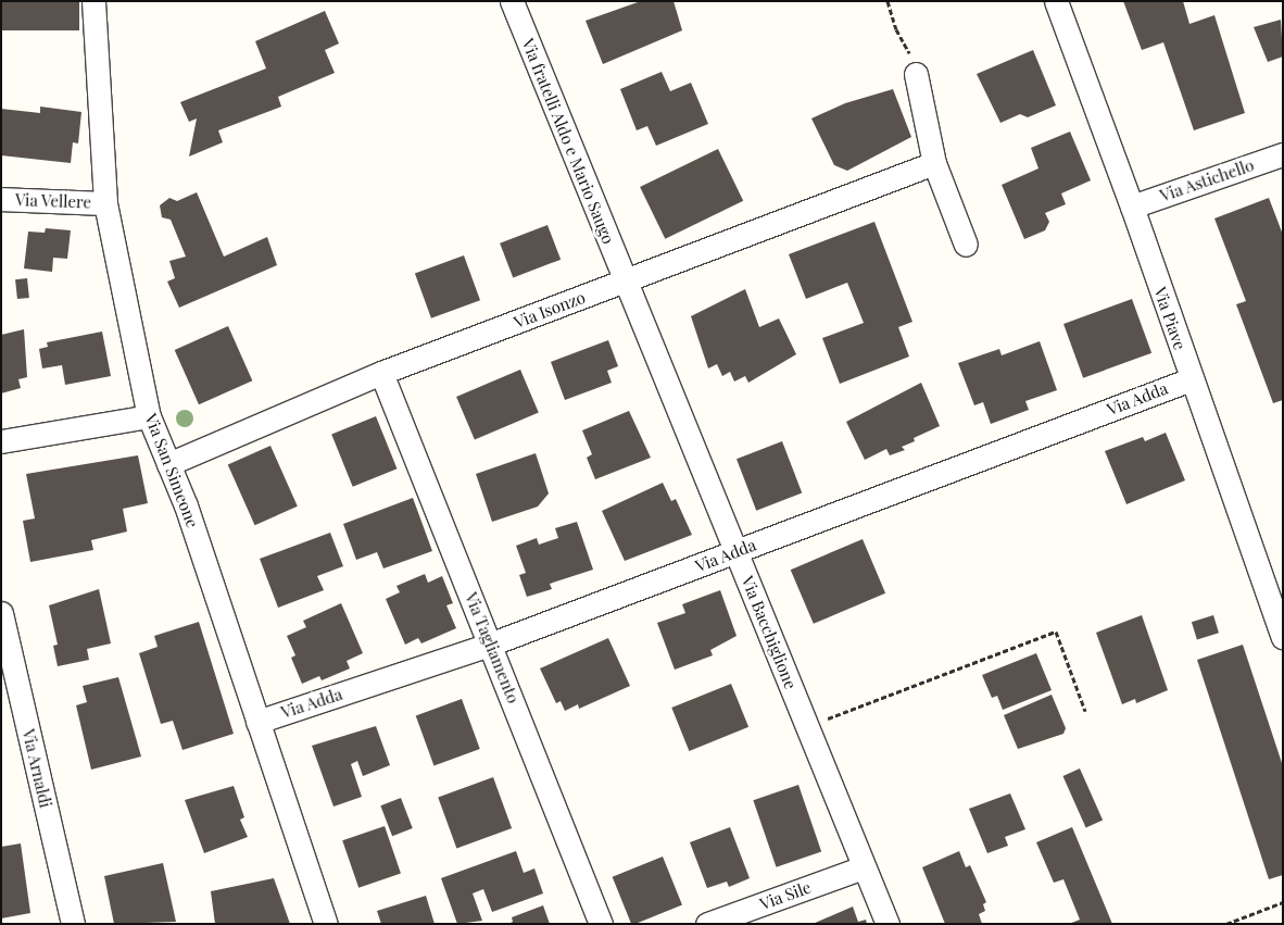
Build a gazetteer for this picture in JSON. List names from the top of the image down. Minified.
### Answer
{"streets":{"street":["Via fratelli Aldo e Mario Saugo","Via Astichello","Via Vellere","Via Isonzo","Via Piave","Via Adda","Via San Simeone","Via Bacchiglione","Via Tagliamento","Via Arnaldi","Via Sile"]},"crossings":[["Via fratelli Aldo e Mario Saugo","Via Isonzo"],["Via fratelli Aldo e Mario Saugo","Via Bacchiglione"],["Via Astichello","Via Piave"],["Via Vellere","Via San Simeone"],["Via Isonzo","Via San Simeone"],["Via Isonzo","Via Bacchiglione"],["Via Isonzo","Via Tagliamento"],["Via Piave","Via Adda"],["Via Adda","Via San Simeone"],["Via Adda","Via Bacchiglione"],["Via Adda","Via Tagliamento"],["Via Bacchiglione","Via Sile"]]}
